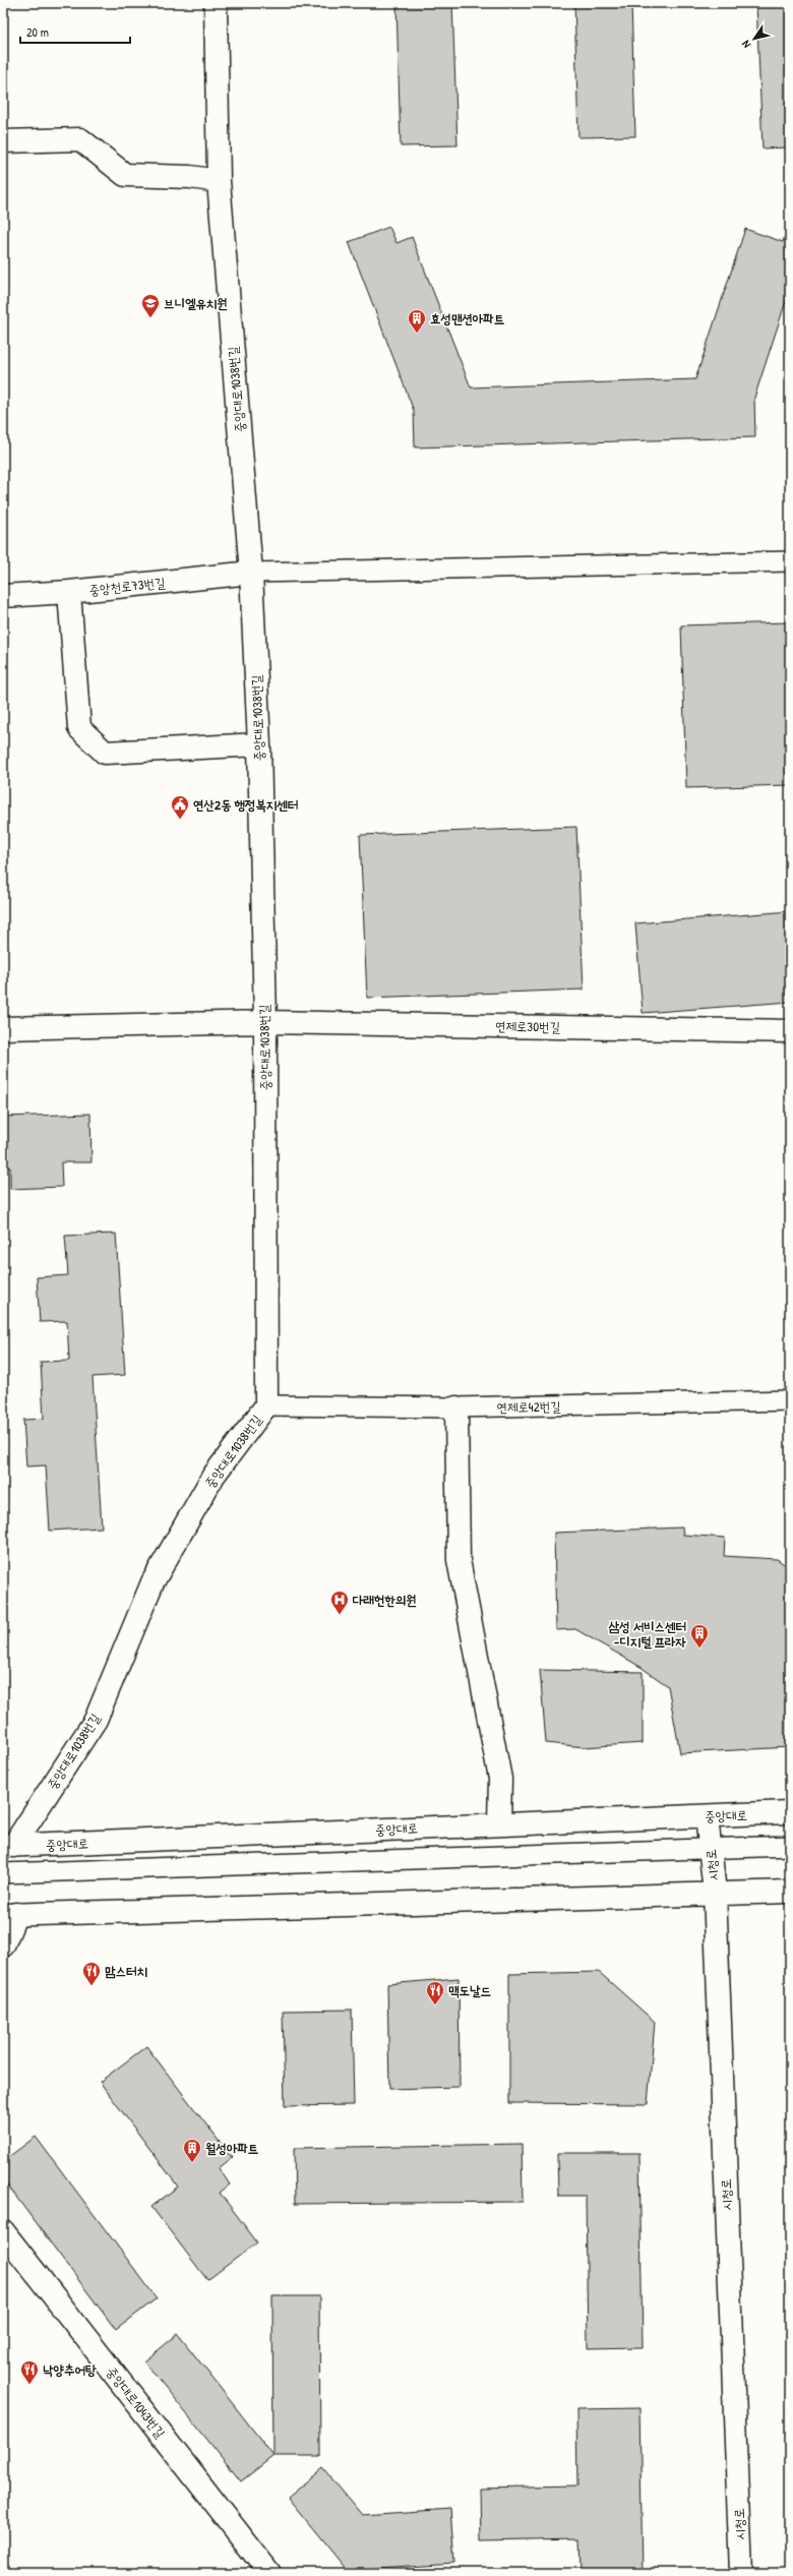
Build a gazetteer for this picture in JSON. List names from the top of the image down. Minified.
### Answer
{"streets":{"street":["중앙대로1038번길","중앙천로73번길","연제로30번길","중앙대로","시청로","중앙대로1043번길"],"lane":["연제로42번길"]},"crossings":[["중앙대로1038번길","중앙천로73번길"],["중앙대로1038번길","연제로30번길"],["중앙대로1038번길","연제로42번길"],["중앙대로1038번길","중앙대로"],["중앙대로","시청로"]],"places":{"school or university":["브니엘유치원"],"building":["효성맨션아파트","삼성 서비스센터 -디지털 프라자","월성아파트"],"public building":["연산2동 행정복지센터"],"hospital":["다래헌한의원"],"restaurant":["맘스터치","맥도날드","낙양추어탕"]},"scale_bar":"20 m","north":"bottom left"}
